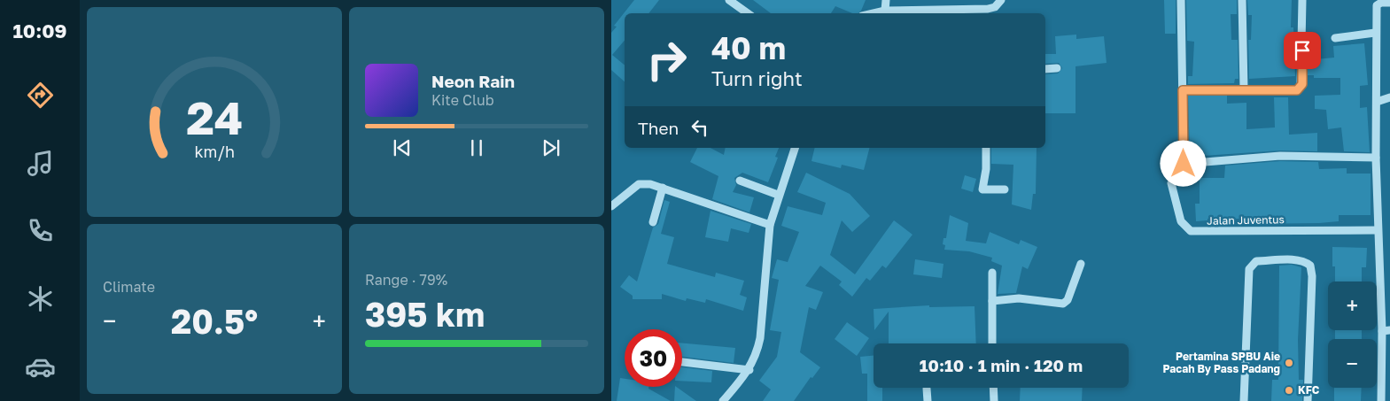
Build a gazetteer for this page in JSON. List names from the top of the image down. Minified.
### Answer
{"streets":{"street":["Jalan Juventus"]},"places":["Pertamina SPBU Aie Pacah By Pass Padang","KFC"],"page":{"tabs":"10:09","turn":["40 m","Turn right"],"song":["Neon Rain","Kite Club"],"then":"Then","tile":["Climate",["Range · 79%","395 km"]],"map_buttons":["+","−"],"heat":["−","20.5°","+"],"limit":"30","trip":"10:10 · 1 min · 120 m","gauge":["24","km/h"]}}
